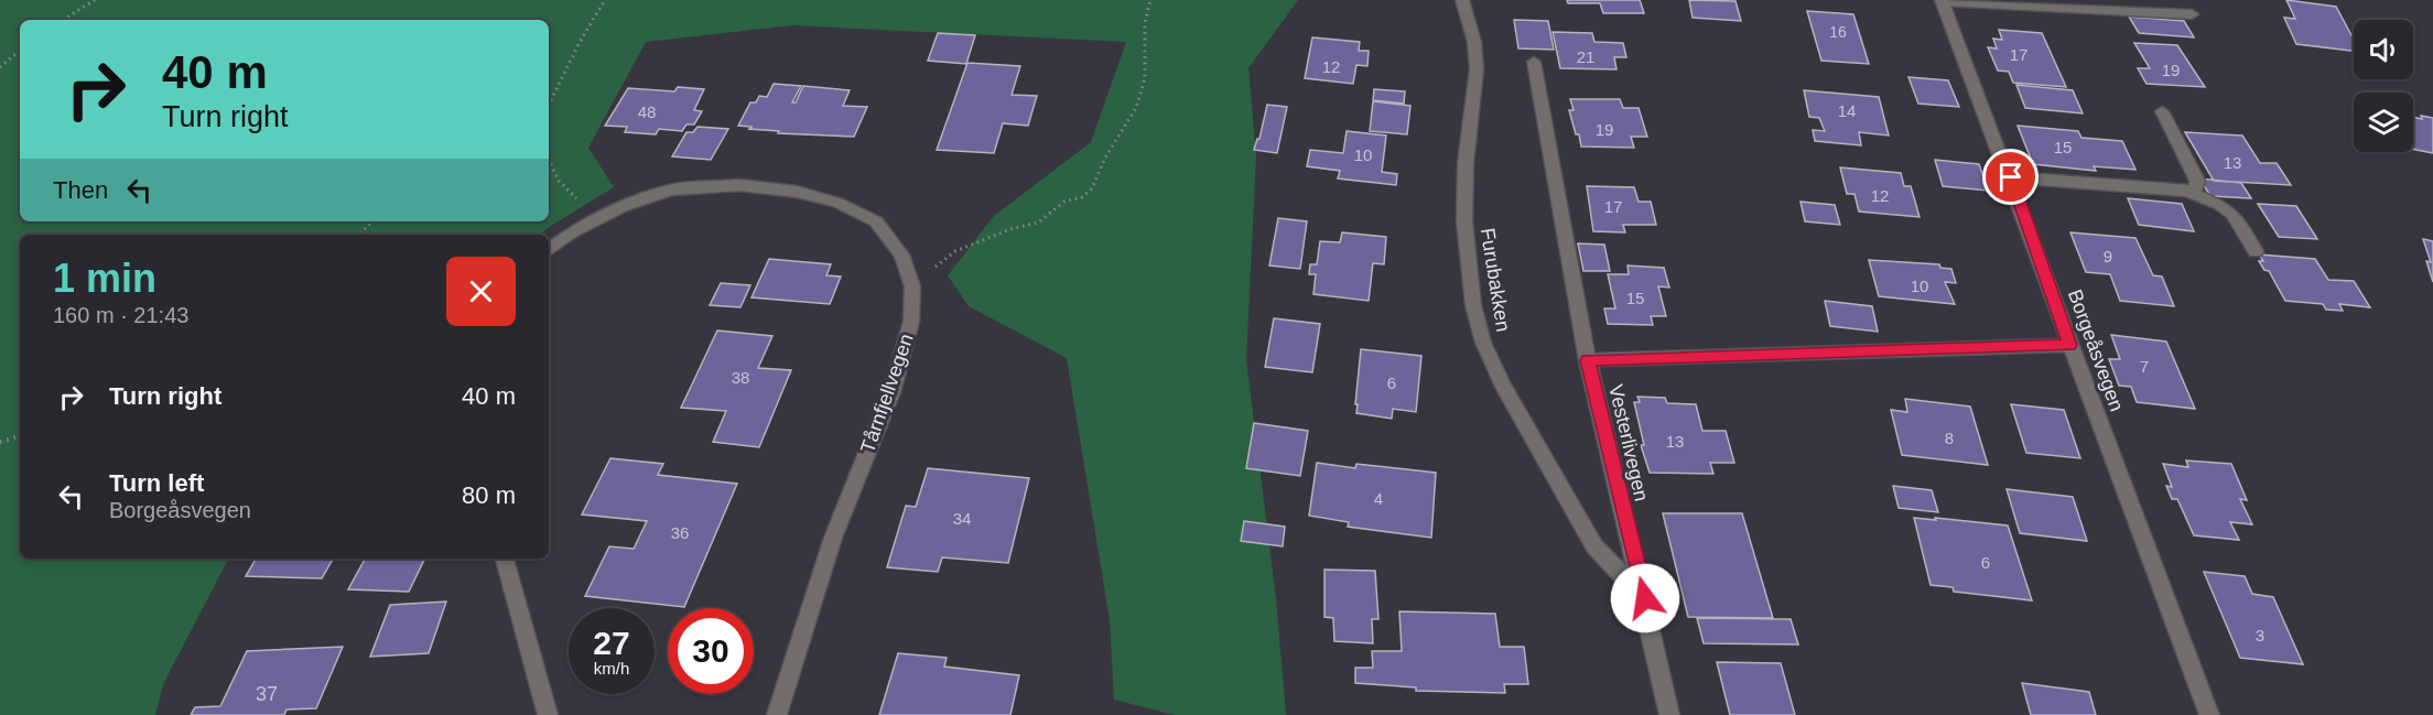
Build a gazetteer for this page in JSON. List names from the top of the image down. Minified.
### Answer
{"streets":{"street":["Furubakken","Borgeåsvegen","Tårnfjellvegen","Vesterlivegen"]},"crossings":[["Furubakken","Vesterlivegen"]],"house_numbers":["16","17","21","12","19","14","48","19","15","10","13","12","17","9","10","15","7","38","6","8","13","4","34","36","6","3","37"],"page":{"turn":["40 m","Turn right"],"then":"Then","heading":["1 min","160 m · 21:43"],"list":[{"name":"Turn right","value":"40 m"},{"name":"Turn left","note":"Borgeåsvegen","value":"80 m"}],"speed":"27 km/h","limit":"30"}}
